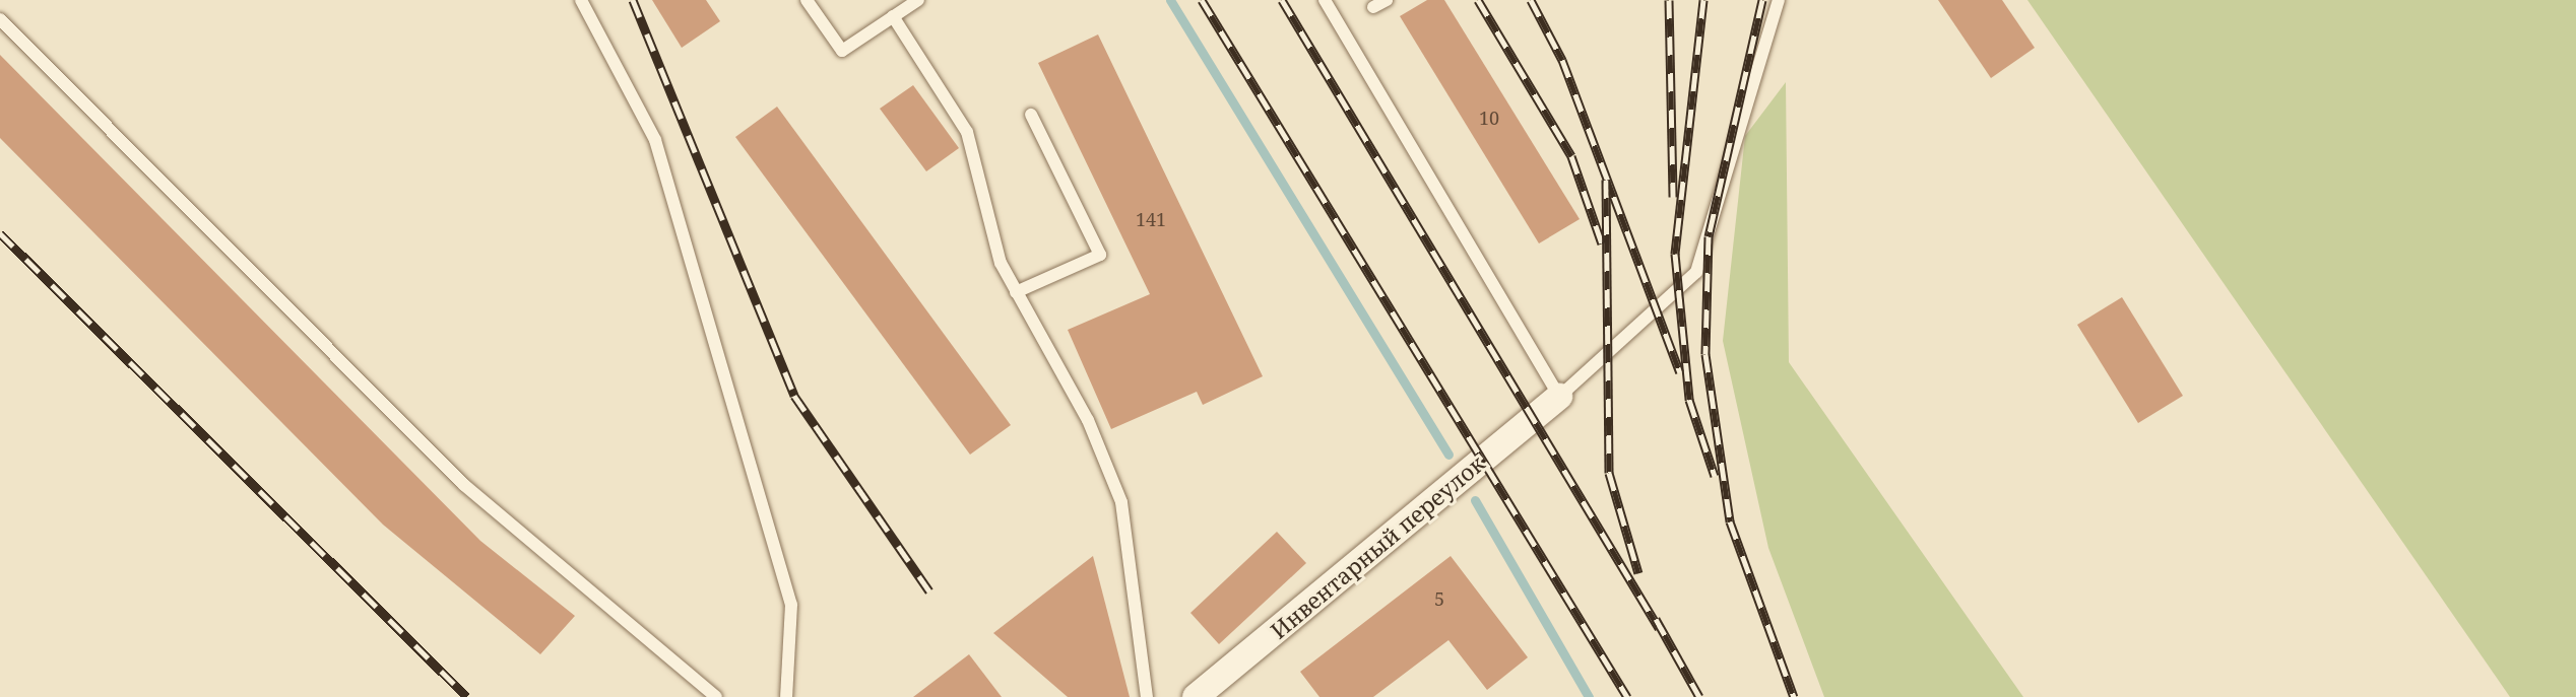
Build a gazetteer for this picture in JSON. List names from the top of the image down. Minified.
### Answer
{"streets":{"street":["Инвентарный переулок"]},"house_numbers":["10","141","5"]}
